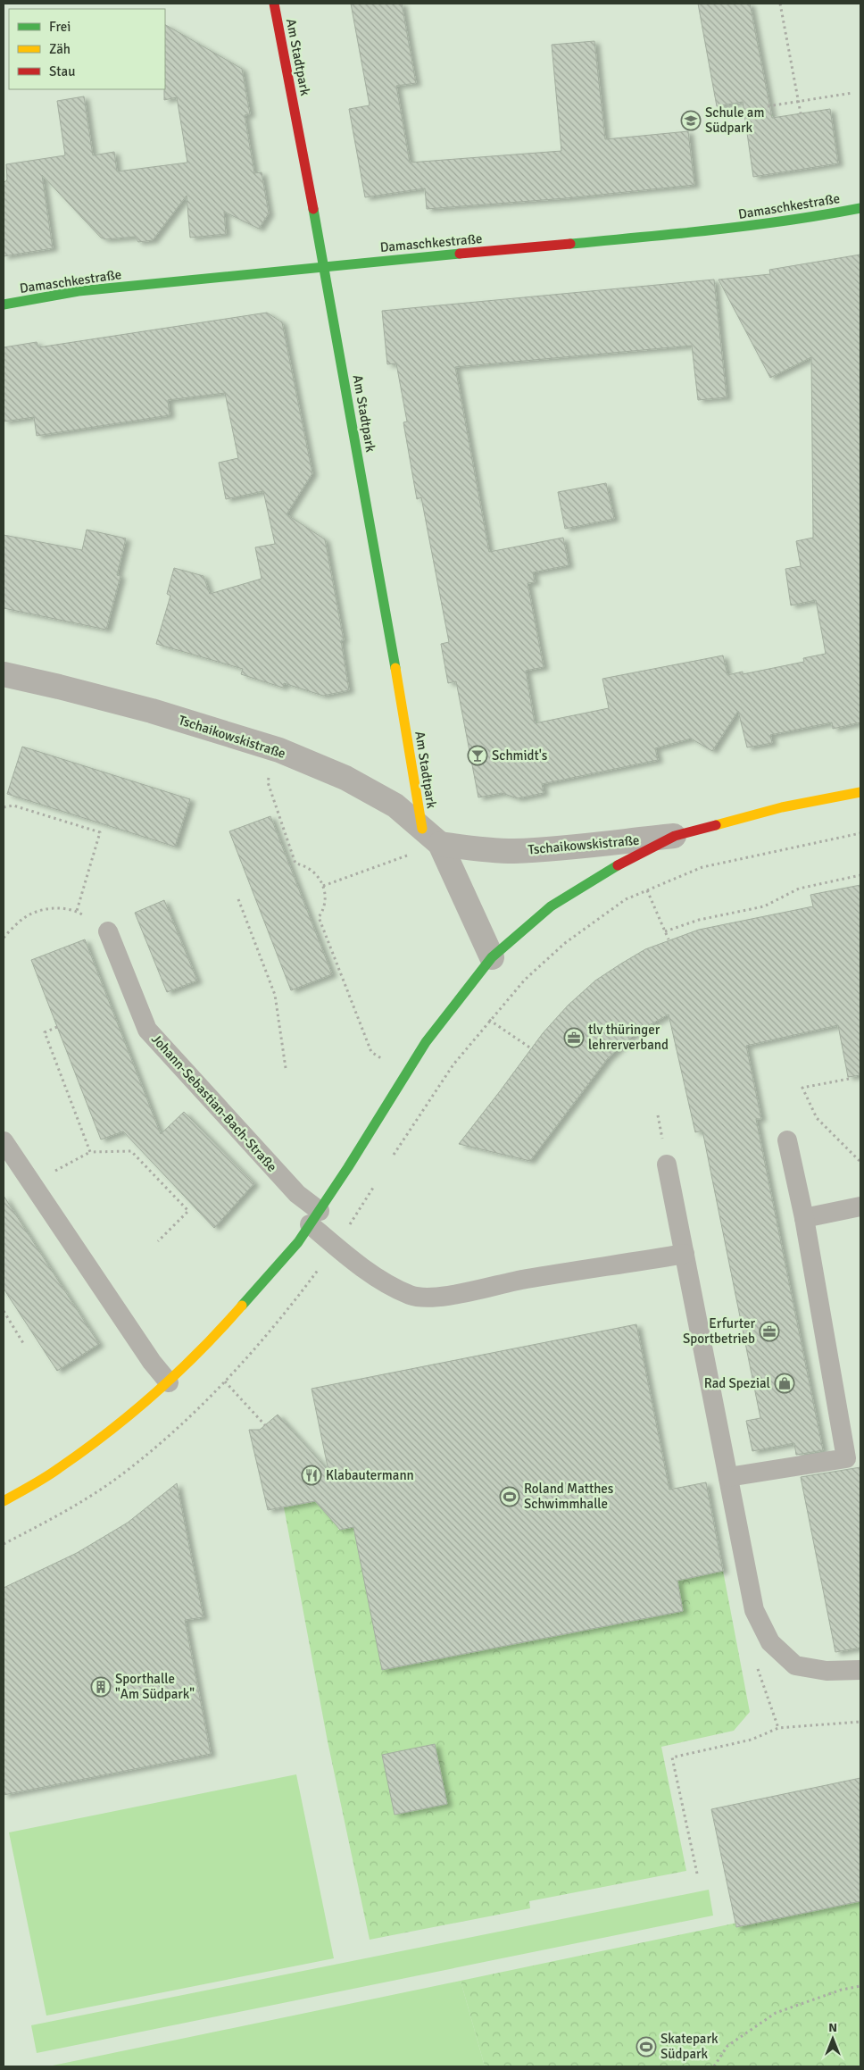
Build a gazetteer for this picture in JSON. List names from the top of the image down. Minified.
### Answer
{"streets":{"street":["Am Stadtpark","Damaschkestraße","Tschaikowskistraße"],"lane":["Johann-Sebastian-Bach-Straße"]},"crossings":[["Am Stadtpark","Damaschkestraße"],["Am Stadtpark","Tschaikowskistraße"]],"places":{"school or university":["Schule am Südpark"],"bar":["Schmidt's"],"office":["tlv thüringer lehrerverband","Erfurter Sportbetrieb"],"shop":["Rad Spezial"],"restaurant":["Klabautermann"],"sports":["Roland Matthes Schwimmhalle","Skatepark Südpark"],"building":["Sporthalle \"Am Südpark\""]},"legend":["Frei","Zäh","Stau"],"north":"top"}
